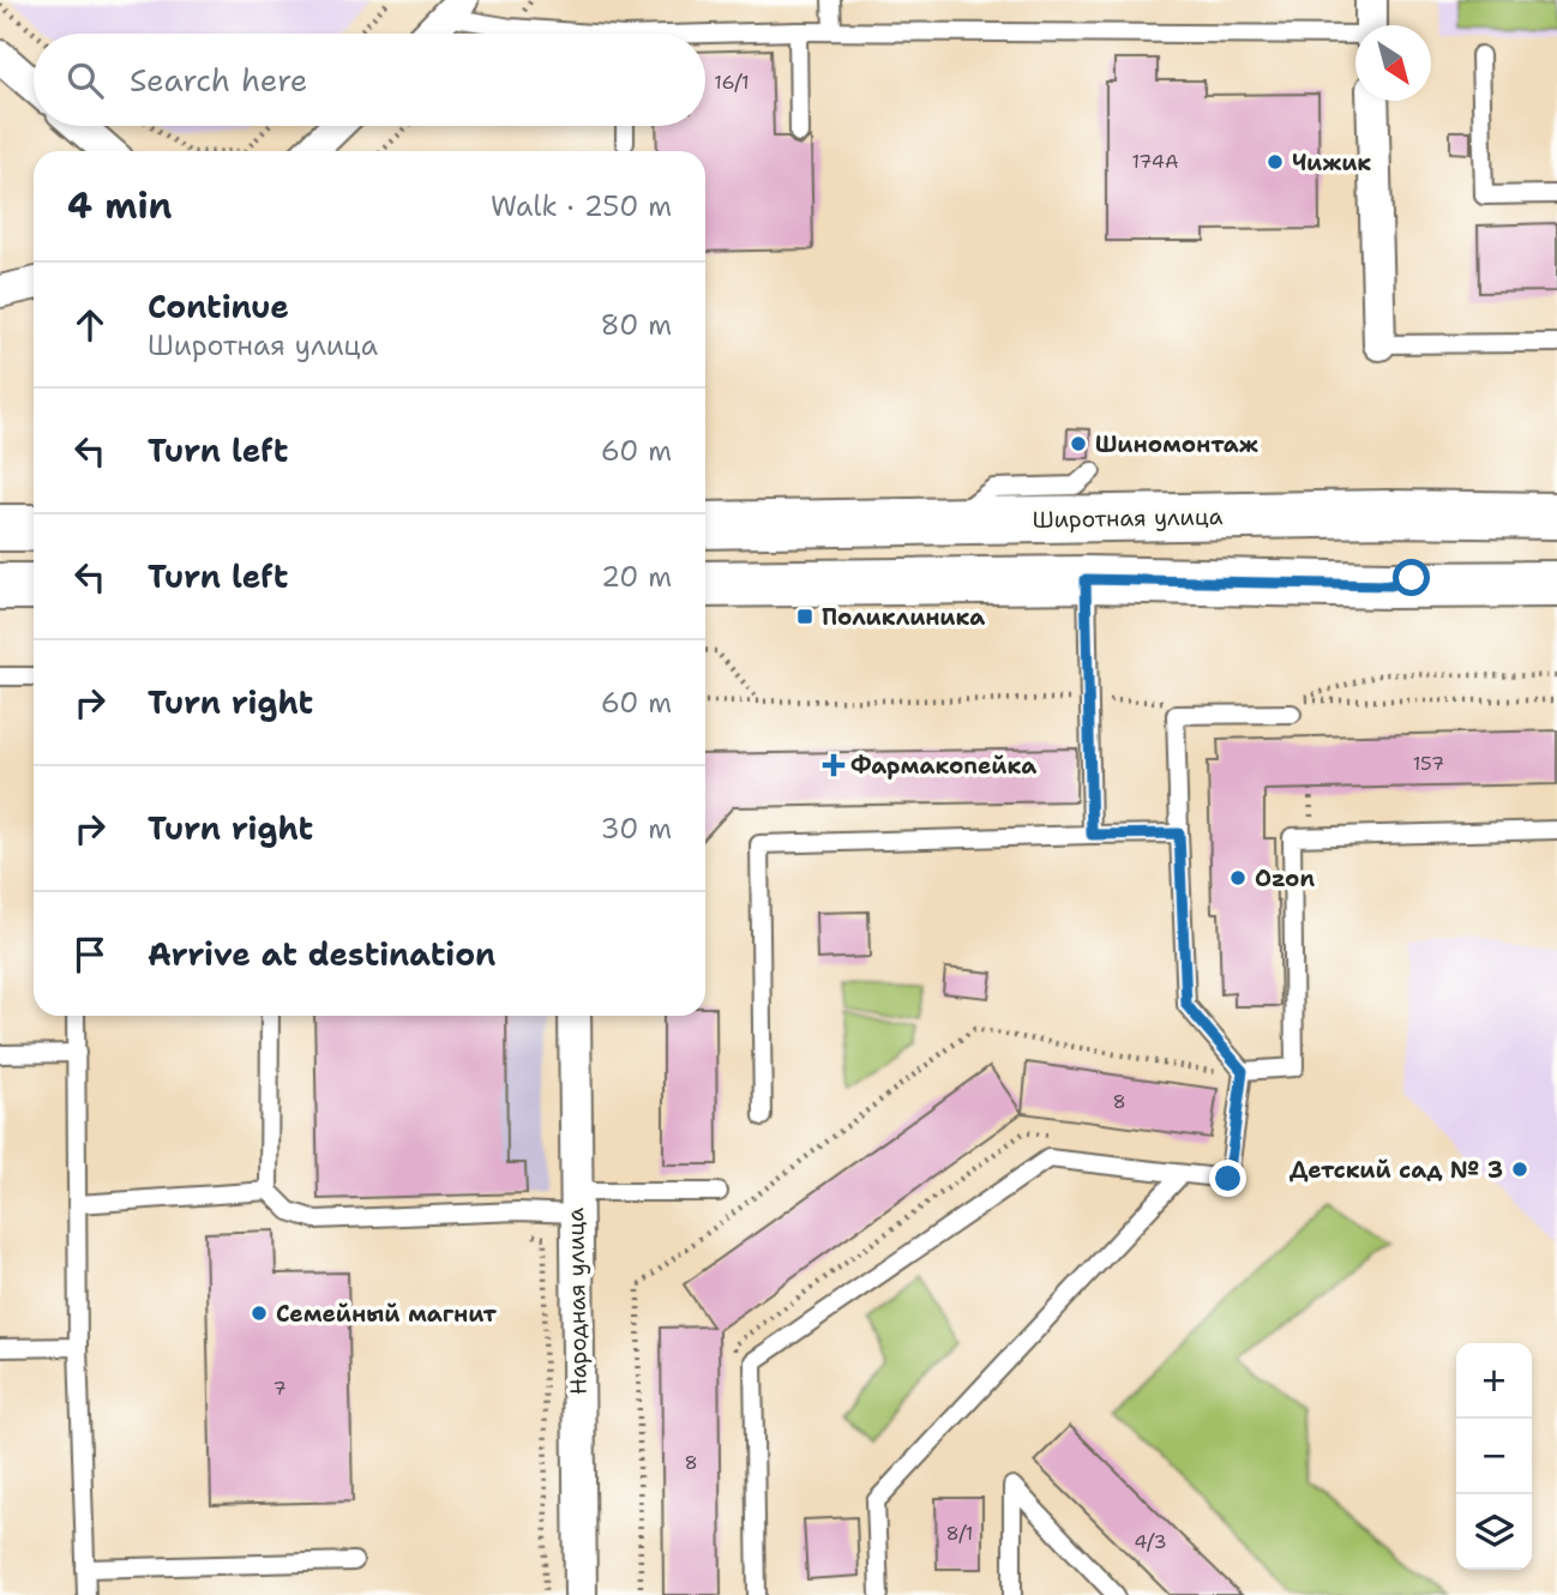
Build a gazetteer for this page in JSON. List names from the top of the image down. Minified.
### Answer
{"streets":{"main road":["Широтная улица"],"street":["Народная улица"]},"places":{"other":["Чижик","Шиномонтаж","Ozon","Детский сад № 3","Семейный магнит"],"transit":["Поликлиника"],"health":["Фармакопейка"]},"house_numbers":["16/1","174А","157","8","7","8","8/1","4/3"],"north":"bottom right","page":{"search":"Search here","heading":["4 min","Walk · 250 m"],"list":[["Continue","Широтная улица","80 m"],["Turn left","60 m"],["Turn left","20 m"],["Turn right","60 m"],["Turn right","30 m"],"Arrive at destination"],"map_buttons":["+","−"]}}
